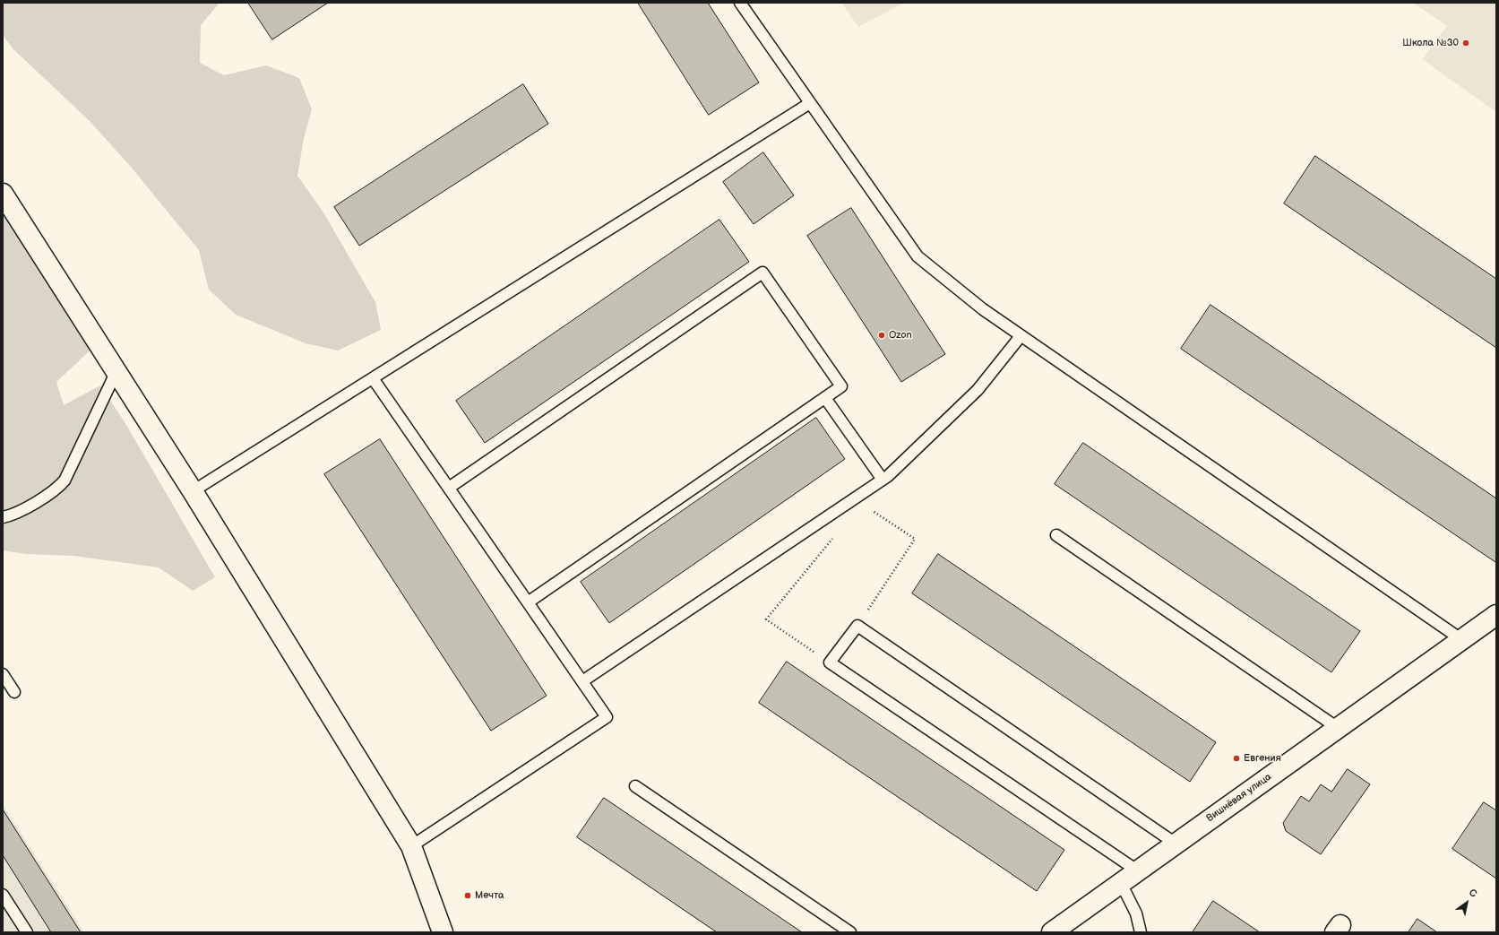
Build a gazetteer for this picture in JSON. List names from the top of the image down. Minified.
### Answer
{"streets":{"street":["Вишнёвая улица"]},"places":["Школа №30","Ozon","Евгения","Мечта"],"north":"top right"}
